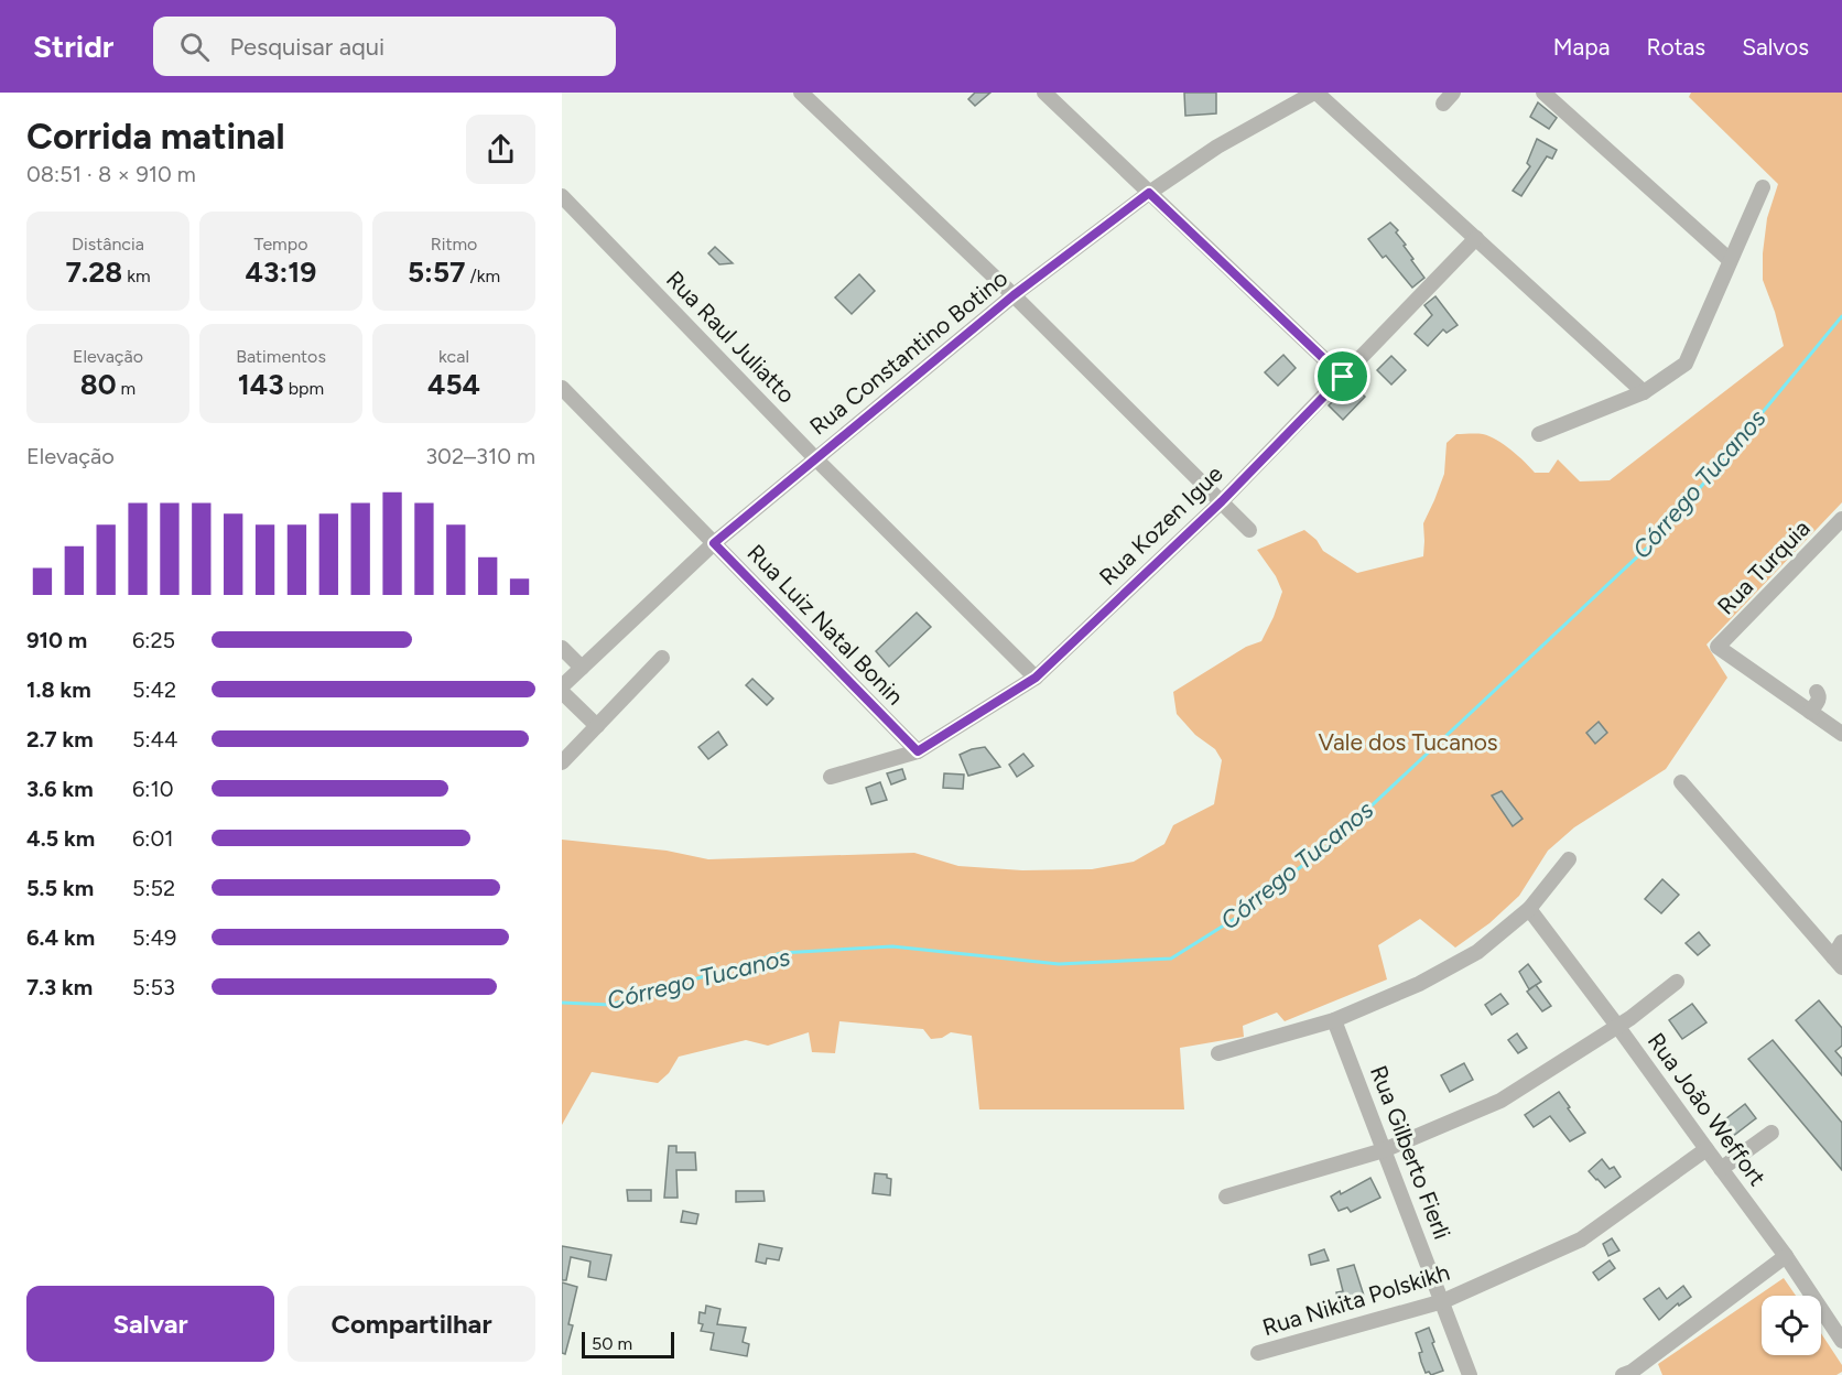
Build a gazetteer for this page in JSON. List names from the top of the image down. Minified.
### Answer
{"streets":{"street":["Rua Raul Juliatto","Rua Constantino Botino","Rua Kozen Igue","Rua Turquia","Rua Luiz Natal Bonin","Rua João Weffort","Rua Gilberto Fierli","Rua Nikita Polskikh"]},"crossings":[["Rua Raul Juliatto","Rua Constantino Botino"],["Rua Raul Juliatto","Rua Kozen Igue"],["Rua Constantino Botino","Rua Luiz Natal Bonin"],["Rua Kozen Igue","Rua Luiz Natal Bonin"],["Rua João Weffort","Rua Nikita Polskikh"],["Rua Gilberto Fierli","Rua Nikita Polskikh"]],"water":["Córrego Tucanos"],"parks":["Vale dos Tucanos"],"scale_bar":"50 m","page":{"header":"Stridr","search":"Pesquisar aqui","nav":["Mapa","Rotas","Salvos"],"heading":["Corrida matinal","08:51 · 8 × 910 m"],"stats":[["Distância","7.28 km"],["Tempo","43:19"],["Ritmo","5:57 /km"],["Elevação","80 m"],["Batimentos","143 bpm"],["kcal","454"]],"chart":["Elevação","302–310 m"],"list":[{"name":"910 m","note":"6:25"},{"name":"1.8 km","note":"5:42"},{"name":"2.7 km","note":"5:44"},{"name":"3.6 km","note":"6:10"},{"name":"4.5 km","note":"6:01"},{"name":"5.5 km","note":"5:52"},{"name":"6.4 km","note":"5:49"},{"name":"7.3 km","note":"5:53"}],"buttons":["Salvar","Compartilhar"],"scale":"50 m"}}
